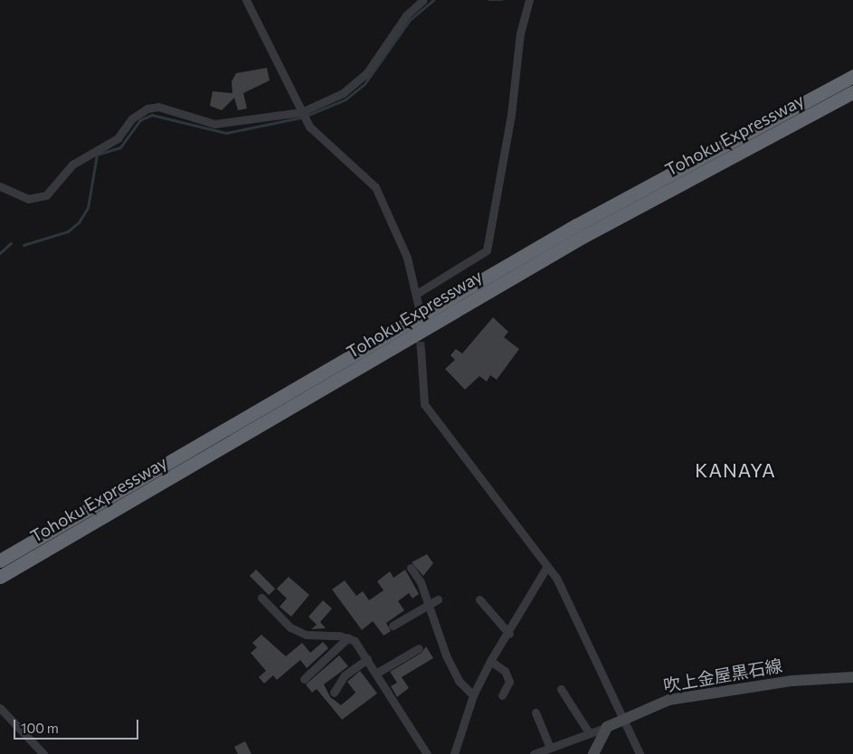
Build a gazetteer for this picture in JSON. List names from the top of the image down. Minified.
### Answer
{"streets":{"highway":["Tohoku Expressway"],"main road":["吹上金屋黒石線"]},"districts":["KANAYA"],"scale_bar":"100 m"}
